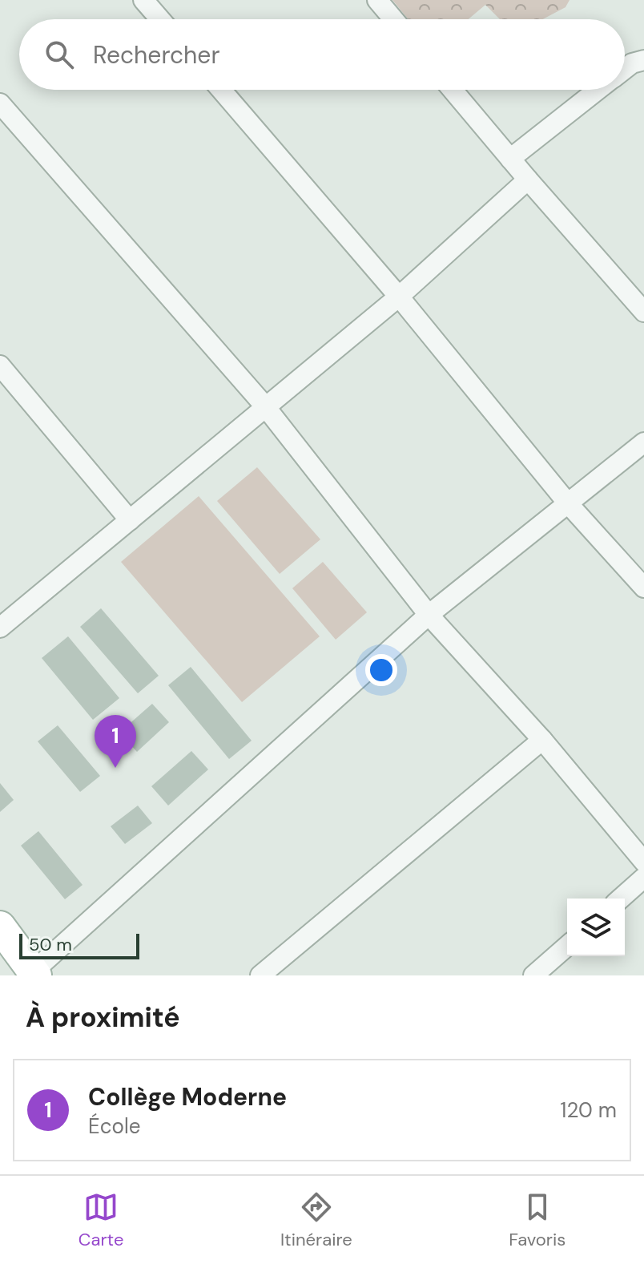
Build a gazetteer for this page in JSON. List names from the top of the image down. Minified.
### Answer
{"scale_bar":"50 m","page":{"search":"Rechercher","pins":"1","scale":"50 m","heading":"À proximité","list":[{"mark":"1","name":"Collège Moderne","note":"École","value":"120 m"}],"nav":["Carte","Itinéraire","Favoris"]}}
